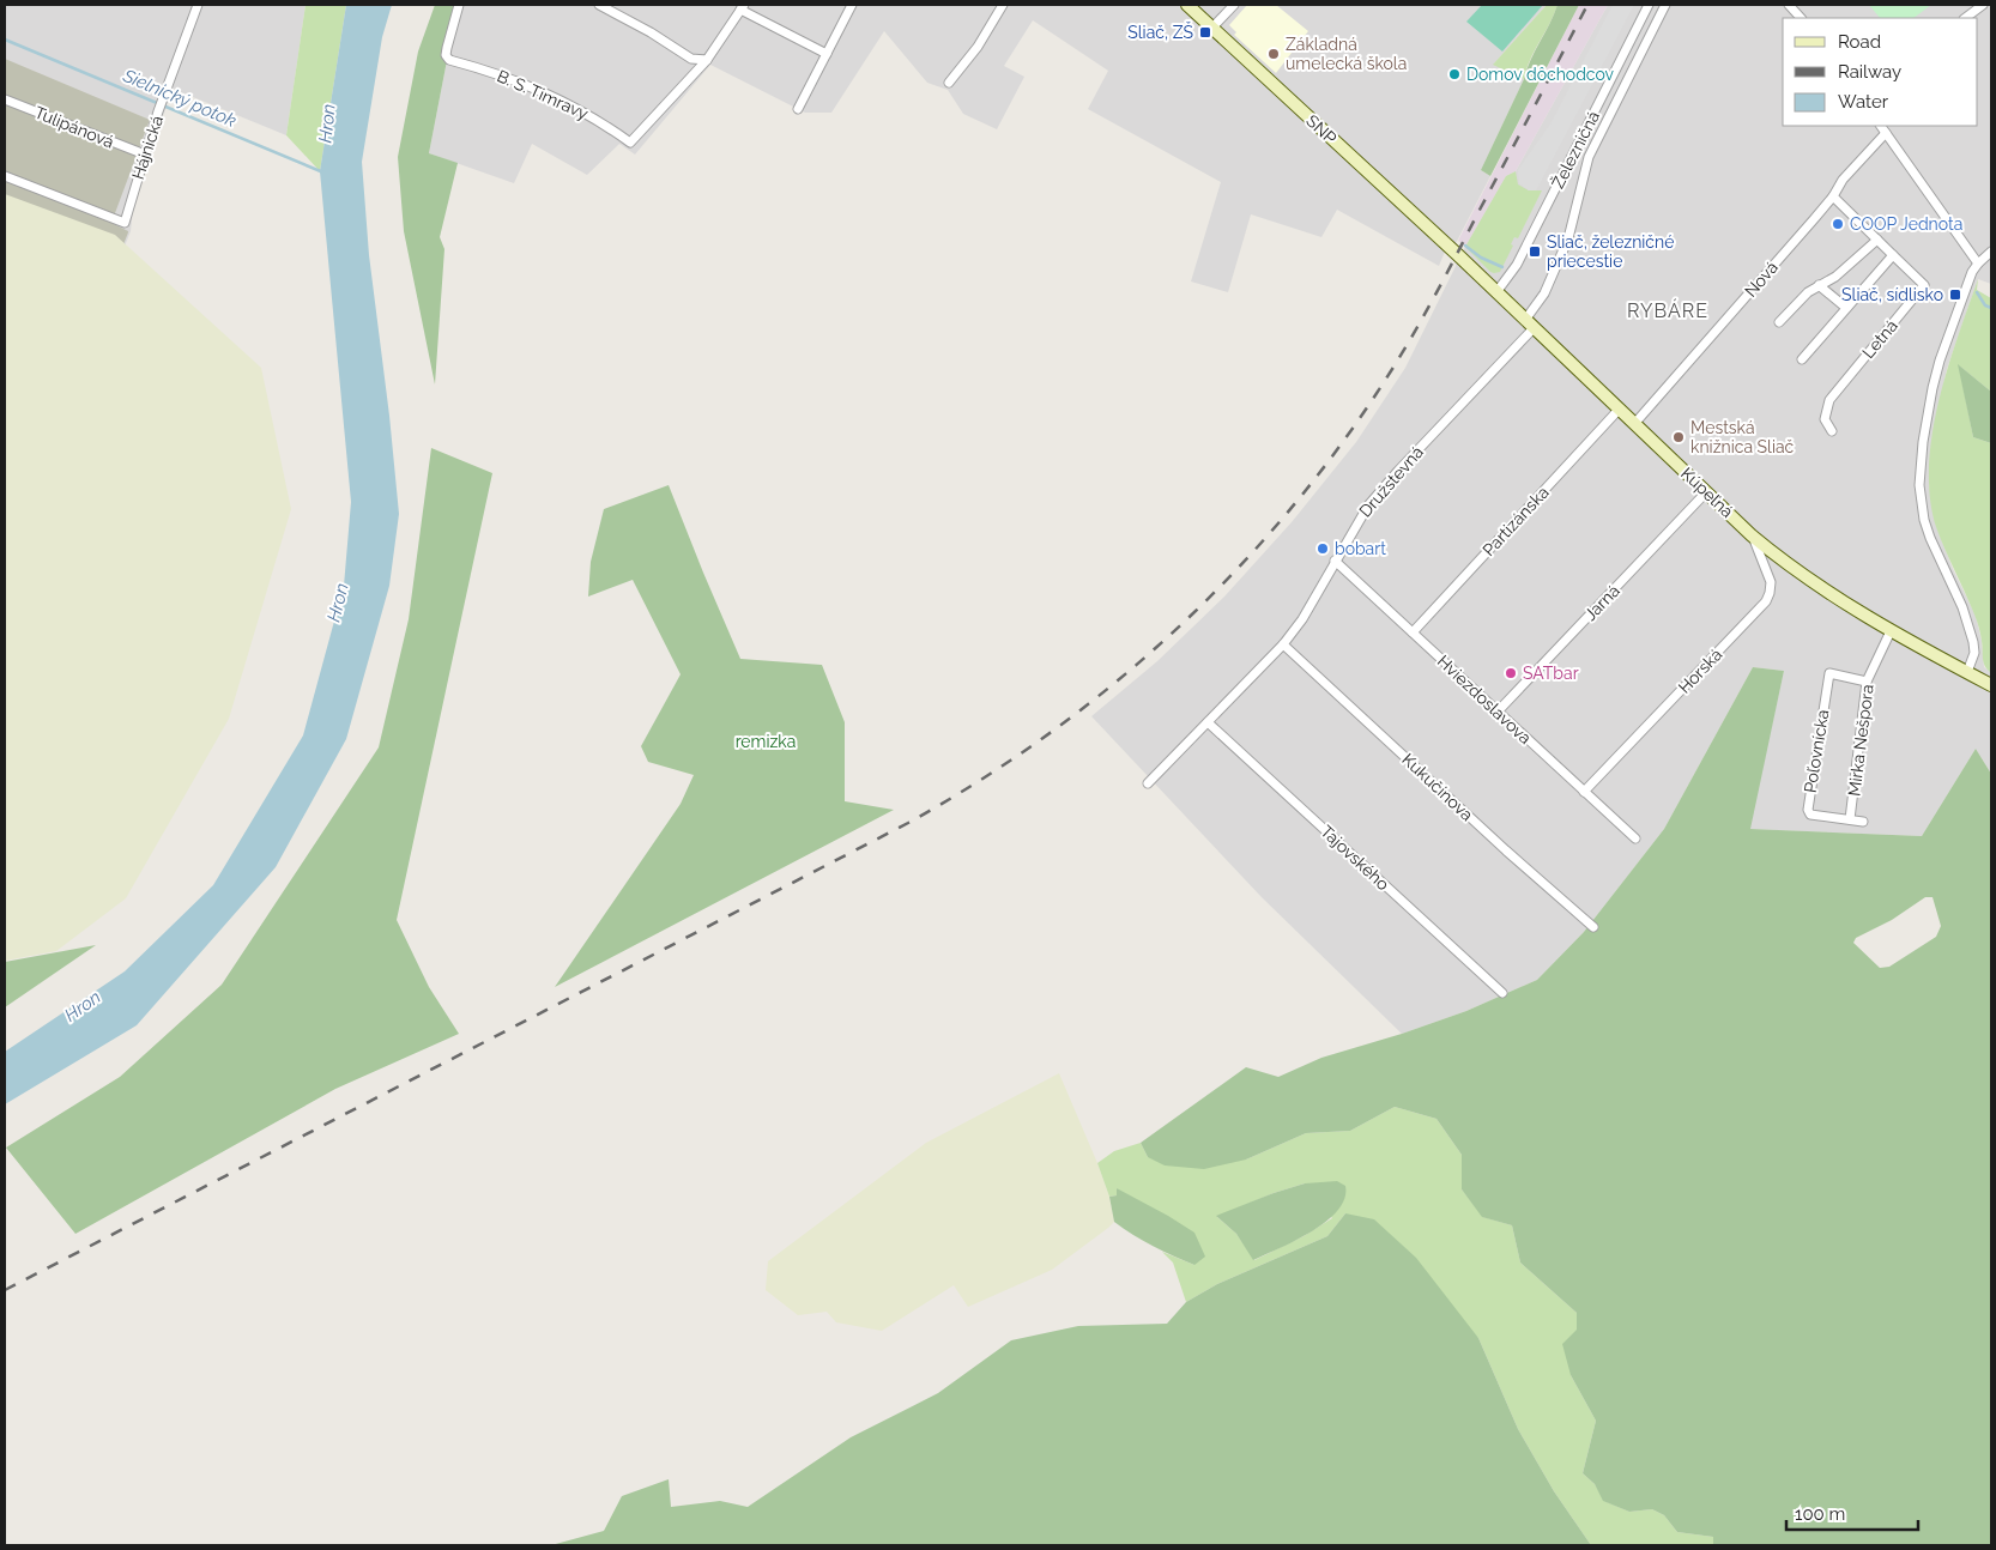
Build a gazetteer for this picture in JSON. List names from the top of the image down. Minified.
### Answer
{"streets":{"street":["B. S. Timravy","Tulipánová","SNP","Hájnická","Železničná","Nová","Letná","Družstevná","Kúpeľná","Partizánska","Jarná","Horská","Hviezdoslavova","Mirka Nešpora","Poľovnícka","Kukučínova","Tajovského"]},"crossings":[["Tulipánová","Hájnická"],["SNP","Kúpeľná"],["Železničná","Družstevná"],["Železničná","Kúpeľná"],["Nová","Kúpeľná"],["Družstevná","Kúpeľná"],["Družstevná","Hviezdoslavova"],["Družstevná","Kukučínova"],["Družstevná","Tajovského"],["Kúpeľná","Partizánska"],["Kúpeľná","Jarná"],["Kúpeľná","Horská"],["Kúpeľná","Mirka Nešpora"],["Partizánska","Hviezdoslavova"],["Jarná","Hviezdoslavova"],["Horská","Hviezdoslavova"],["Mirka Nešpora","Poľovnícka"]],"districts":["RYBÁRE"],"water":["Sielnický potok","Hron"],"parks":["remizka"],"places":{"transit":["Sliač, ZŠ","Sliač, železničné priecestie","Sliač, sídlisko"],"other":["Základná umelecká škola","Domov dôchodcov","COOP Jednota","Mestská knižnica Sliač","bobart","SATbar"]},"legend":["Road","Railway","Water"],"scale_bar":"100 m"}
